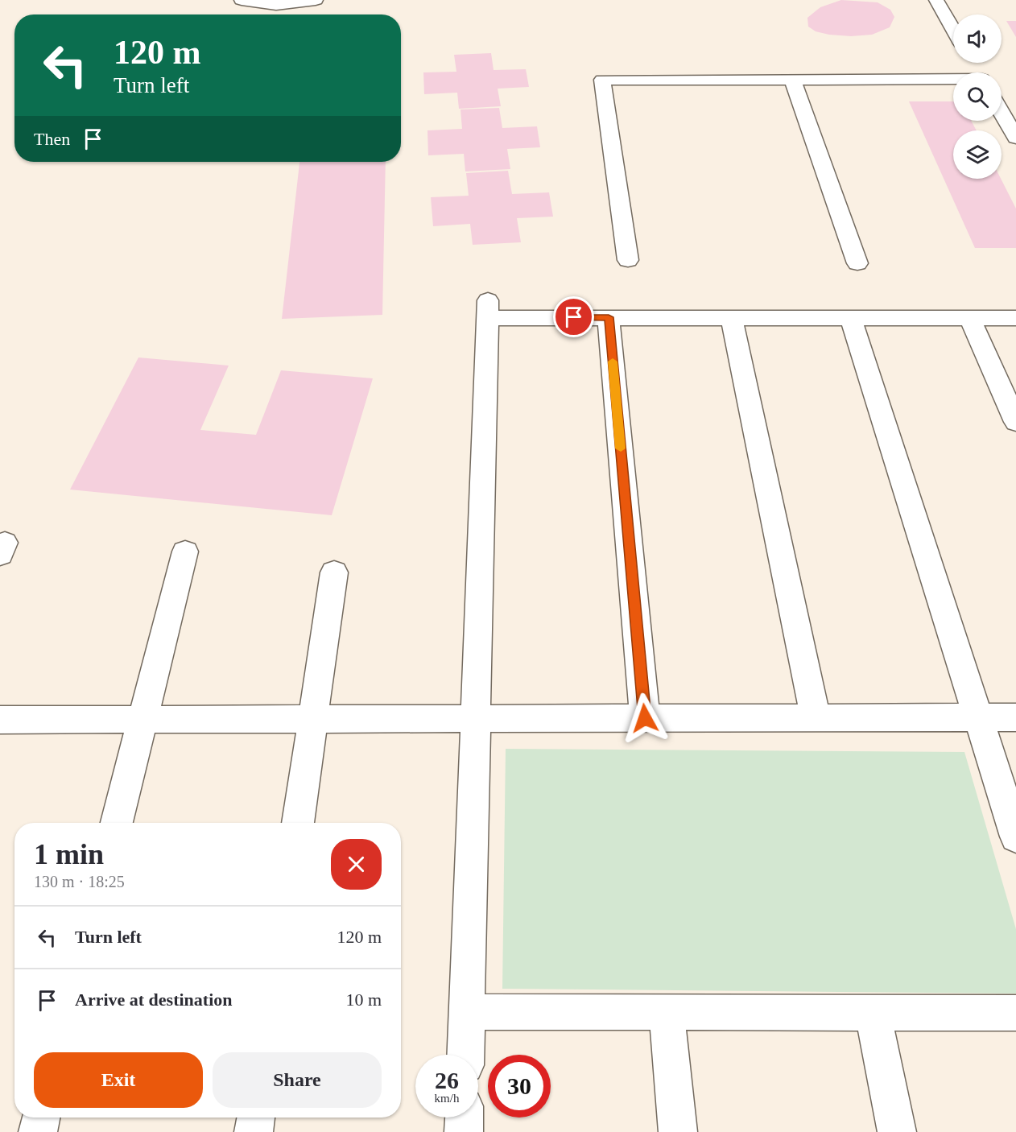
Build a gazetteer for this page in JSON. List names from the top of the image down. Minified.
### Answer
{"page":{"turn":["120 m","Turn left"],"then":"Then","heading":["1 min","130 m · 18:25"],"list":[{"name":"Turn left","value":"120 m"},{"name":"Arrive at destination","value":"10 m"}],"buttons":["Exit","Share"],"speed":"26 km/h","limit":"30"}}
